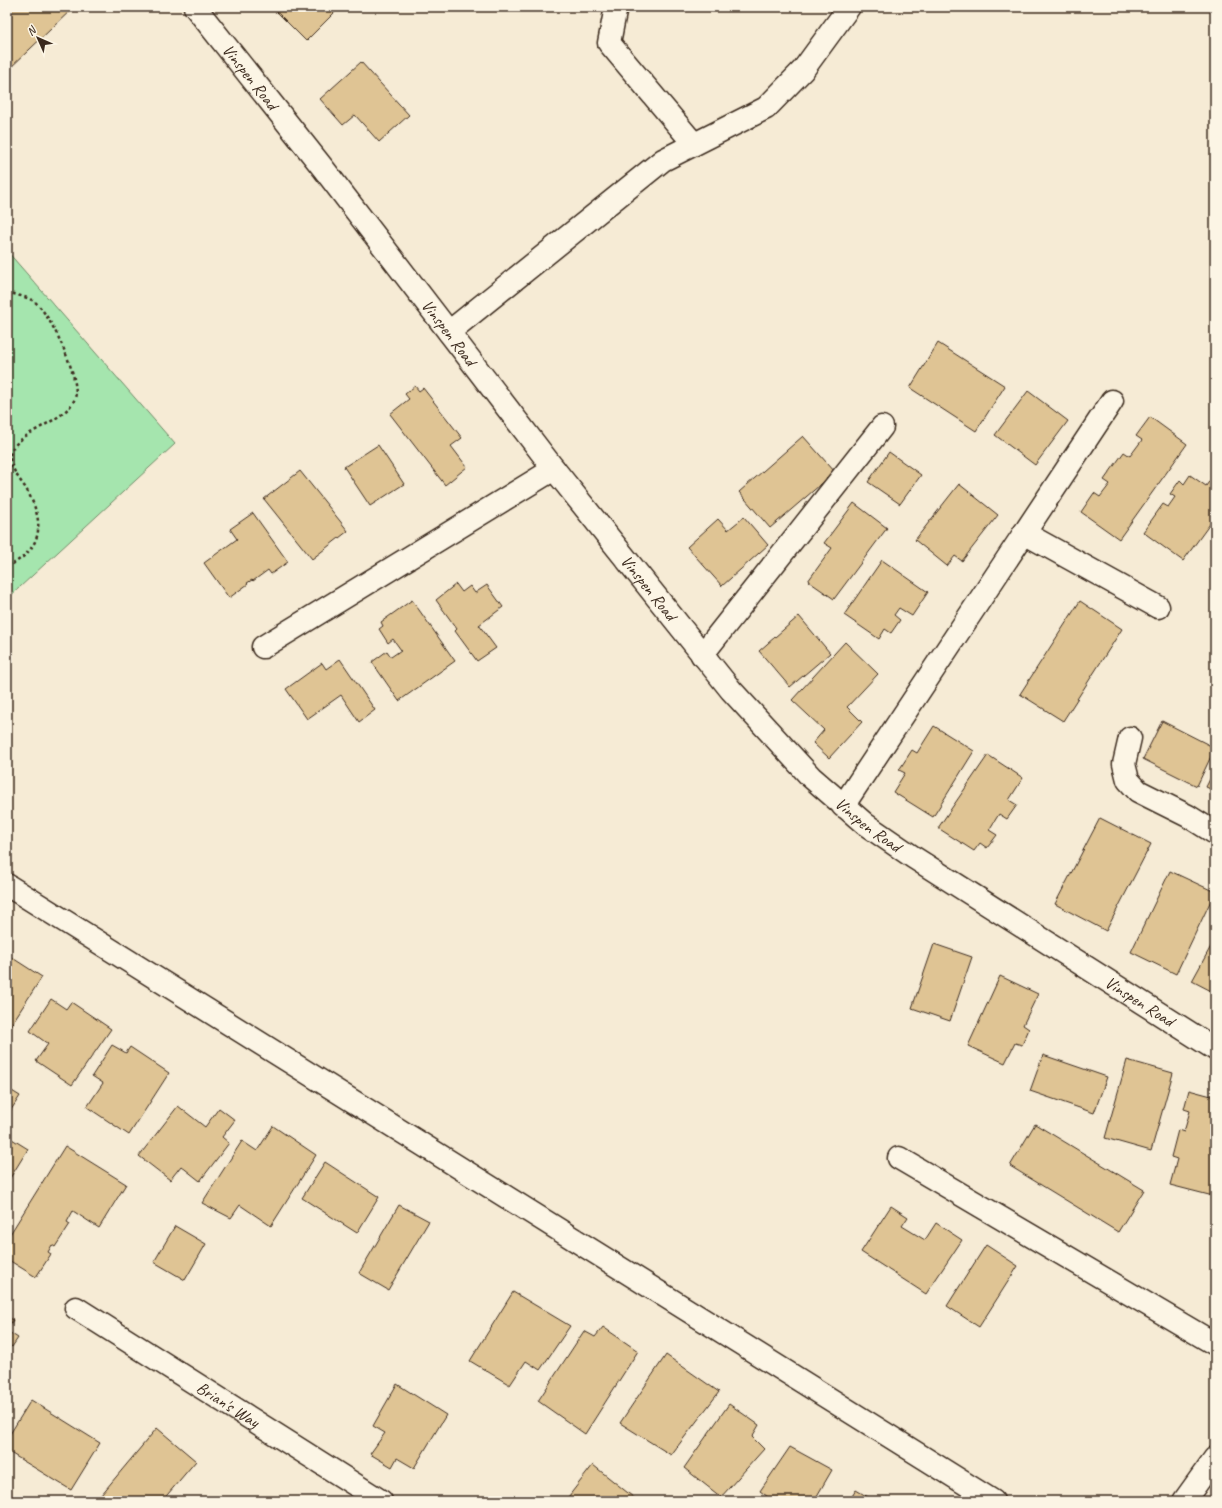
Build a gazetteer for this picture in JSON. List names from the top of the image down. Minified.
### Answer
{"streets":{"street":["Vinspen Road","Brian's Way"]},"north":"top left"}
